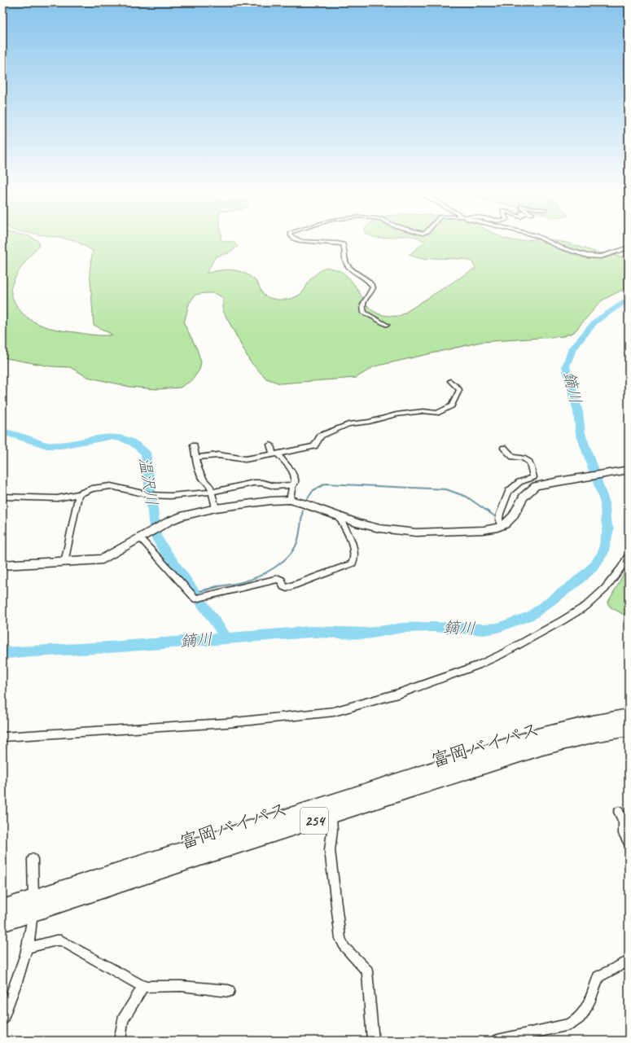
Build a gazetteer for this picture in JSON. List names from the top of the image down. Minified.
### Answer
{"streets":{"highway":["富岡バイパス","254"]},"water":["鏑川","温沢川"]}
